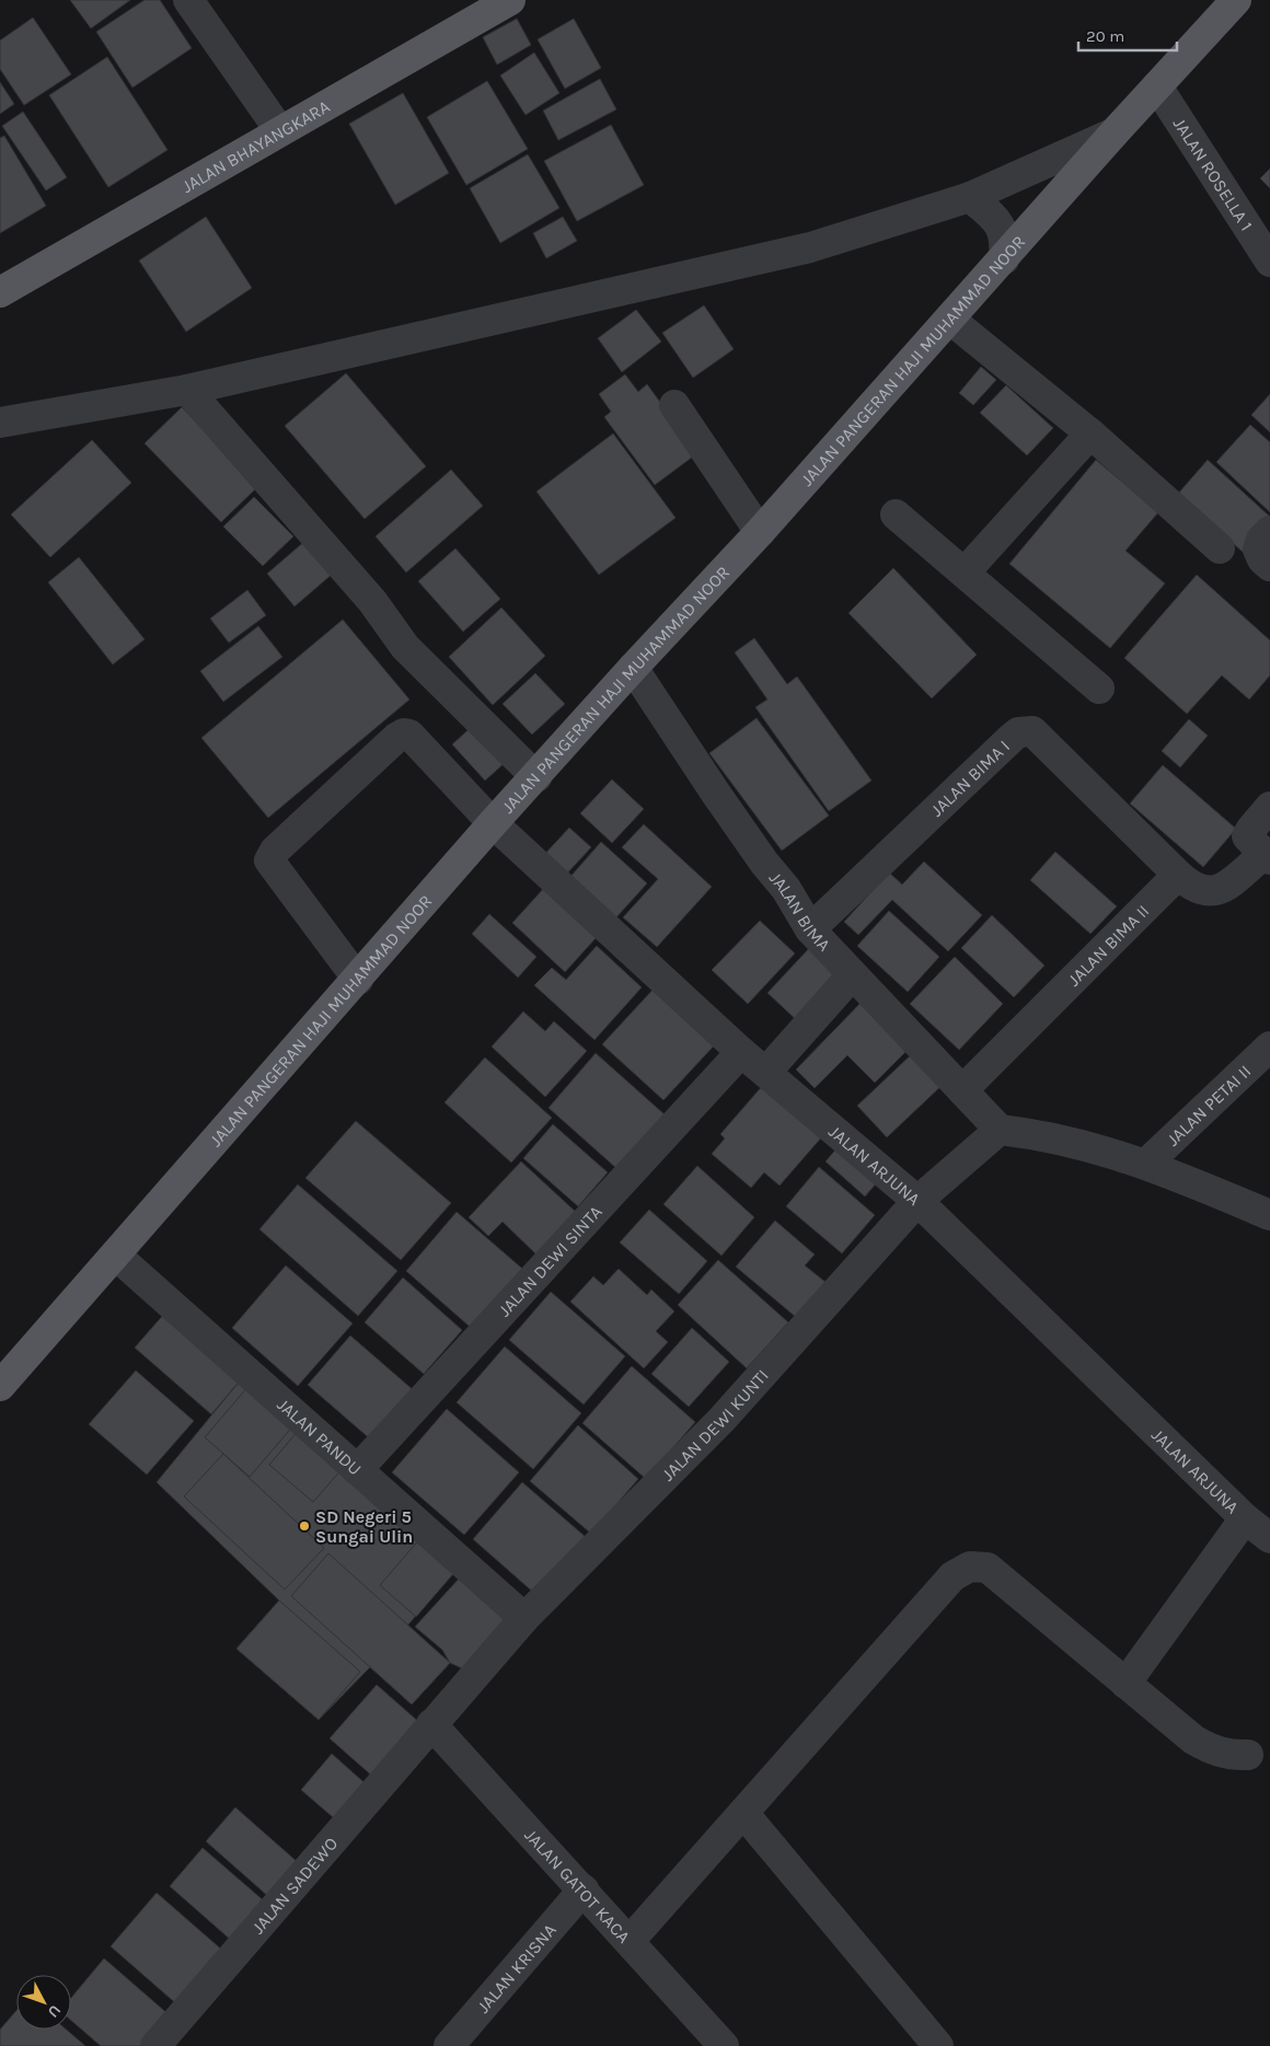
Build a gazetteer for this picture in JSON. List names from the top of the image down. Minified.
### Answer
{"streets":{"main road":["JALAN BHAYANGKARA","JALAN PANGERAN HAJI MUHAMMAD NOOR"],"street":["JALAN ROSELLA 1","JALAN BIMA I","JALAN BIMA","JALAN BIMA II","JALAN PETAI II","JALAN ARJUNA","JALAN DEWI SINTA","JALAN DEWI KUNTI","JALAN PANDU","JALAN SADEWO","JALAN GATOT KACA","JALAN KRISNA"]},"crossings":[["JALAN ROSELLA 1","JALAN PANGERAN HAJI MUHAMMAD NOOR"],["JALAN PANGERAN HAJI MUHAMMAD NOOR","JALAN BIMA"],["JALAN PANGERAN HAJI MUHAMMAD NOOR","JALAN ARJUNA"],["JALAN PANGERAN HAJI MUHAMMAD NOOR","JALAN PANDU"],["JALAN BIMA I","JALAN BIMA"],["JALAN BIMA I","JALAN BIMA II"],["JALAN BIMA","JALAN BIMA II"],["JALAN BIMA","JALAN DEWI KUNTI"],["JALAN ARJUNA","JALAN DEWI SINTA"],["JALAN ARJUNA","JALAN DEWI KUNTI"],["JALAN DEWI SINTA","JALAN PANDU"],["JALAN DEWI KUNTI","JALAN PANDU"],["JALAN DEWI KUNTI","JALAN SADEWO"],["JALAN DEWI KUNTI","JALAN GATOT KACA"],["JALAN SADEWO","JALAN GATOT KACA"],["JALAN GATOT KACA","JALAN KRISNA"]],"places":["SD Negeri 5 Sungai Ulin"],"scale_bar":"20 m","north":"bottom right"}
